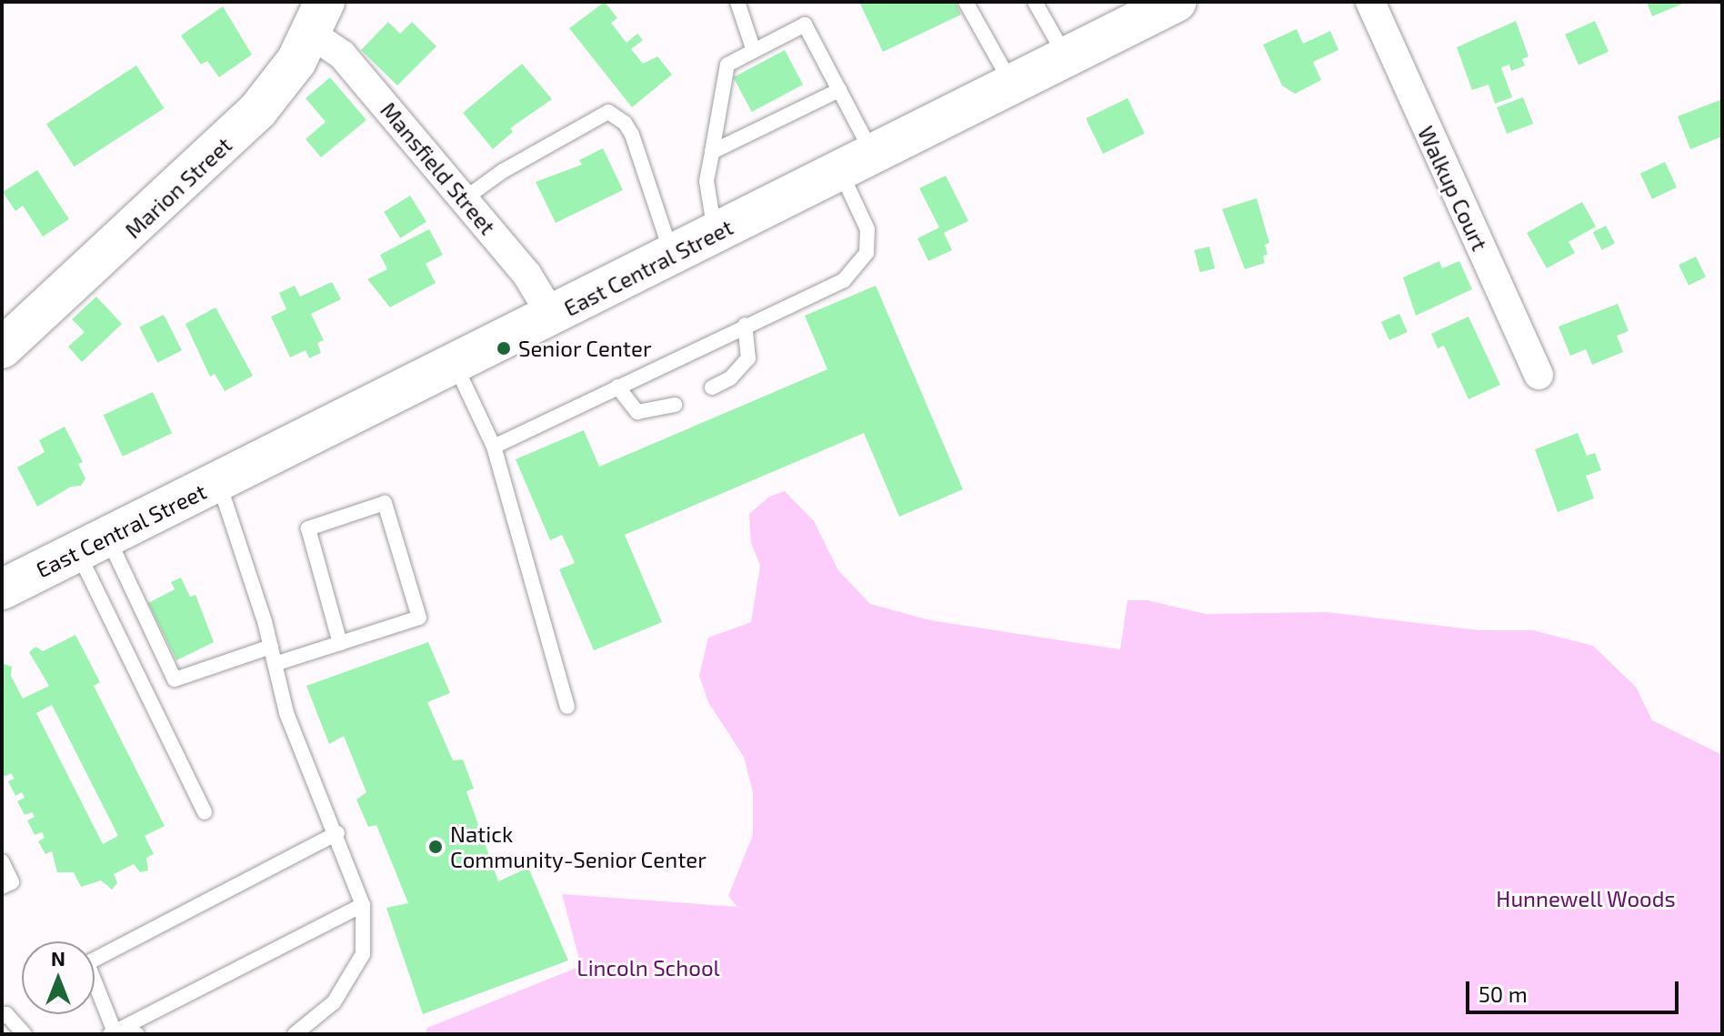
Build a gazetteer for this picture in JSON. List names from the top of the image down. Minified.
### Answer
{"streets":{"main road":["Marion Street","East Central Street"],"street":["Mansfield Street","Walkup Court"]},"crossings":[["Mansfield Street","Marion Street"],["Mansfield Street","East Central Street"]],"parks":["Hunnewell Woods","Lincoln School"],"places":["Senior Center","Natick Community-Senior Center"],"scale_bar":"50 m","north":"top"}
